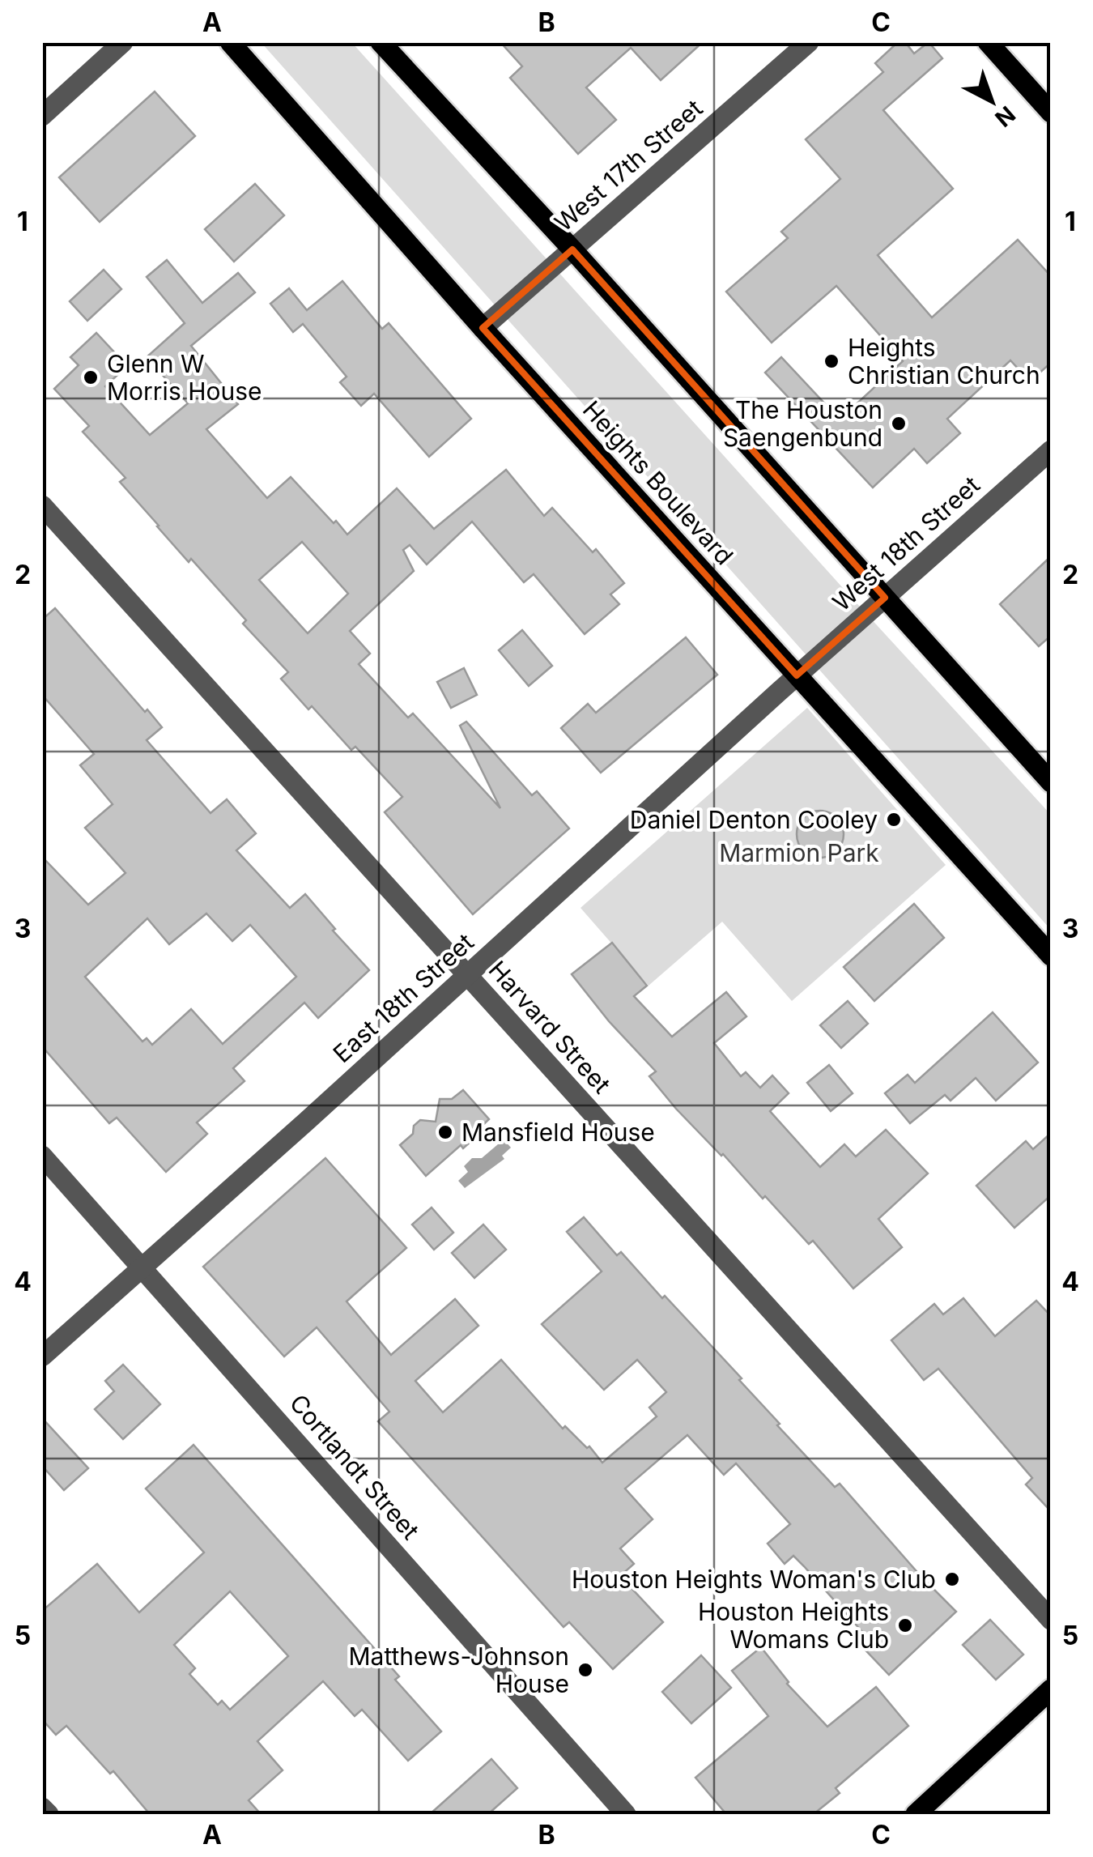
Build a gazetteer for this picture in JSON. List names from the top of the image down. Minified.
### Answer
{"streets":{"main road":["Heights Boulevard"],"street":["West 17th Street","West 18th Street","East 18th Street","Harvard Street","Cortlandt Street"]},"crossings":[["West 17th Street","Heights Boulevard"],["Heights Boulevard","West 18th Street"],["Heights Boulevard","East 18th Street"],["West 18th Street","East 18th Street"],["East 18th Street","Harvard Street"],["East 18th Street","Cortlandt Street"]],"parks":["Marmion Park"],"places":["Heights Christian Church","Glenn W Morris House","The Houston Saengenbund","Daniel Denton Cooley","Mansfield House","Houston Heights Woman's Club","Houston Heights Womans Club","Matthews-Johnson House"],"north":"bottom right","grid":{"columns":["A","B","C"],"rows":["1","2","3","4","5"]}}
